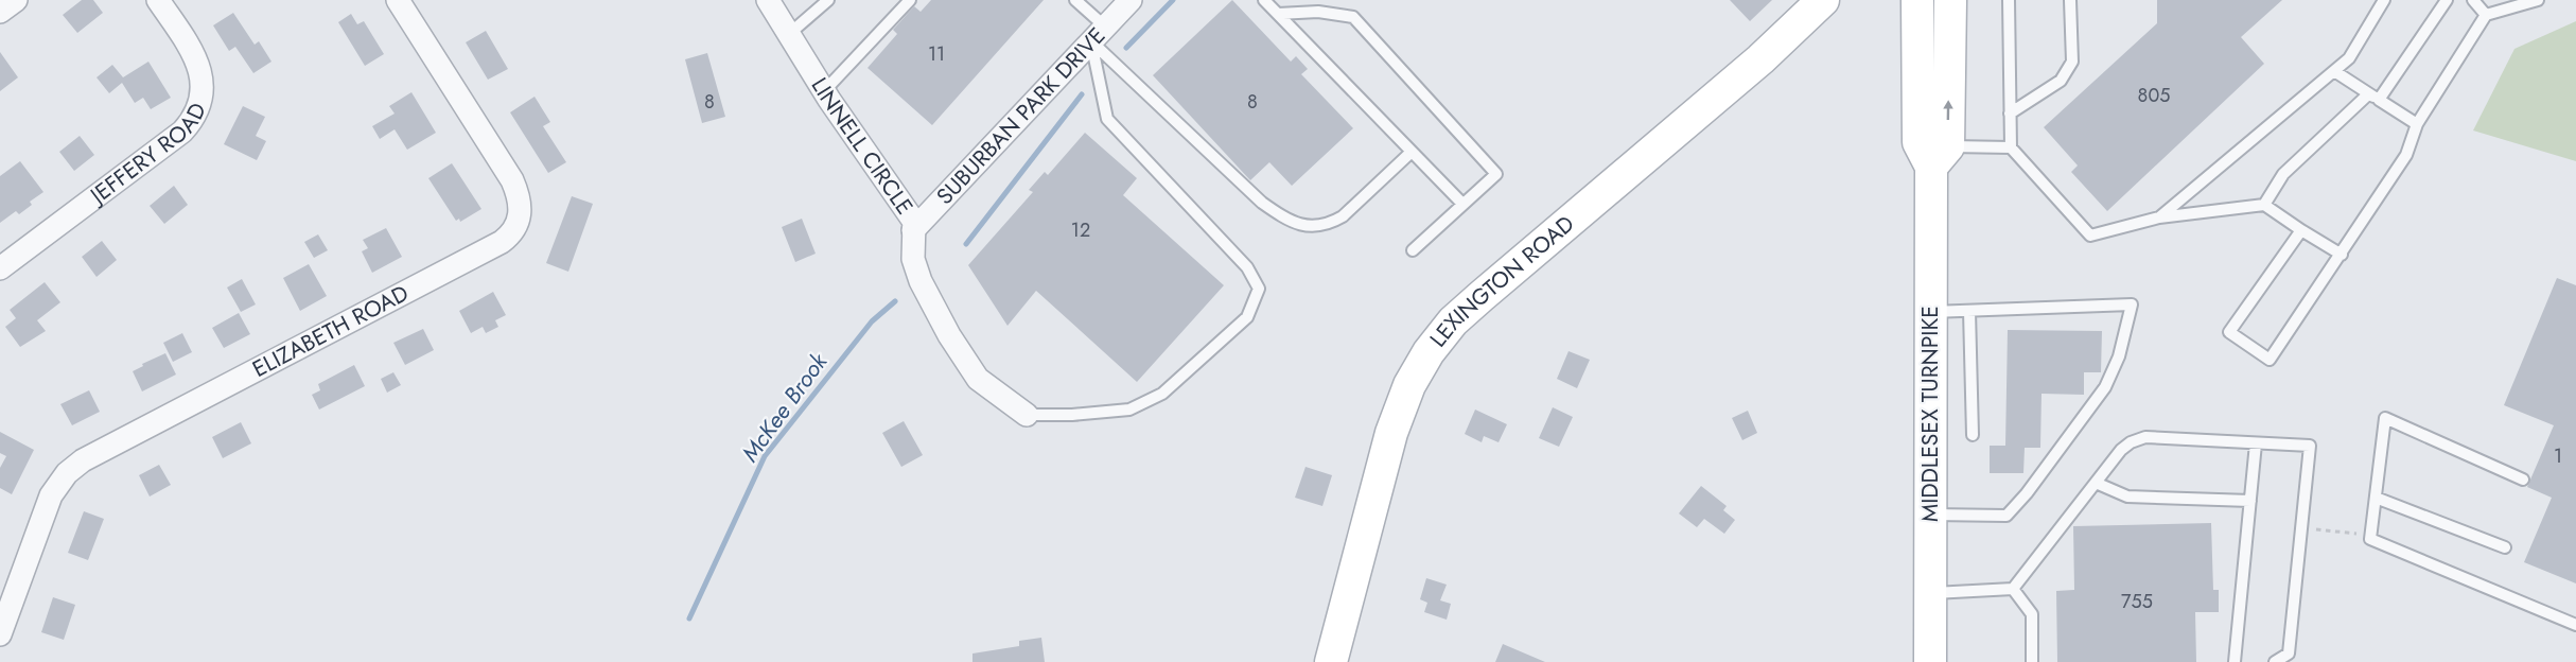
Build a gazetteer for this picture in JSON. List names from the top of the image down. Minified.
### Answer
{"streets":{"street":["SUBURBAN PARK DRIVE","LINNELL CIRCLE","JEFFERY ROAD","LEXINGTON ROAD","ELIZABETH ROAD","MIDDLESEX TURNPIKE"]},"crossings":[["SUBURBAN PARK DRIVE","LINNELL CIRCLE"]],"water":["McKee Brook"],"house_numbers":["11","805","8","8","12","1","755"]}
